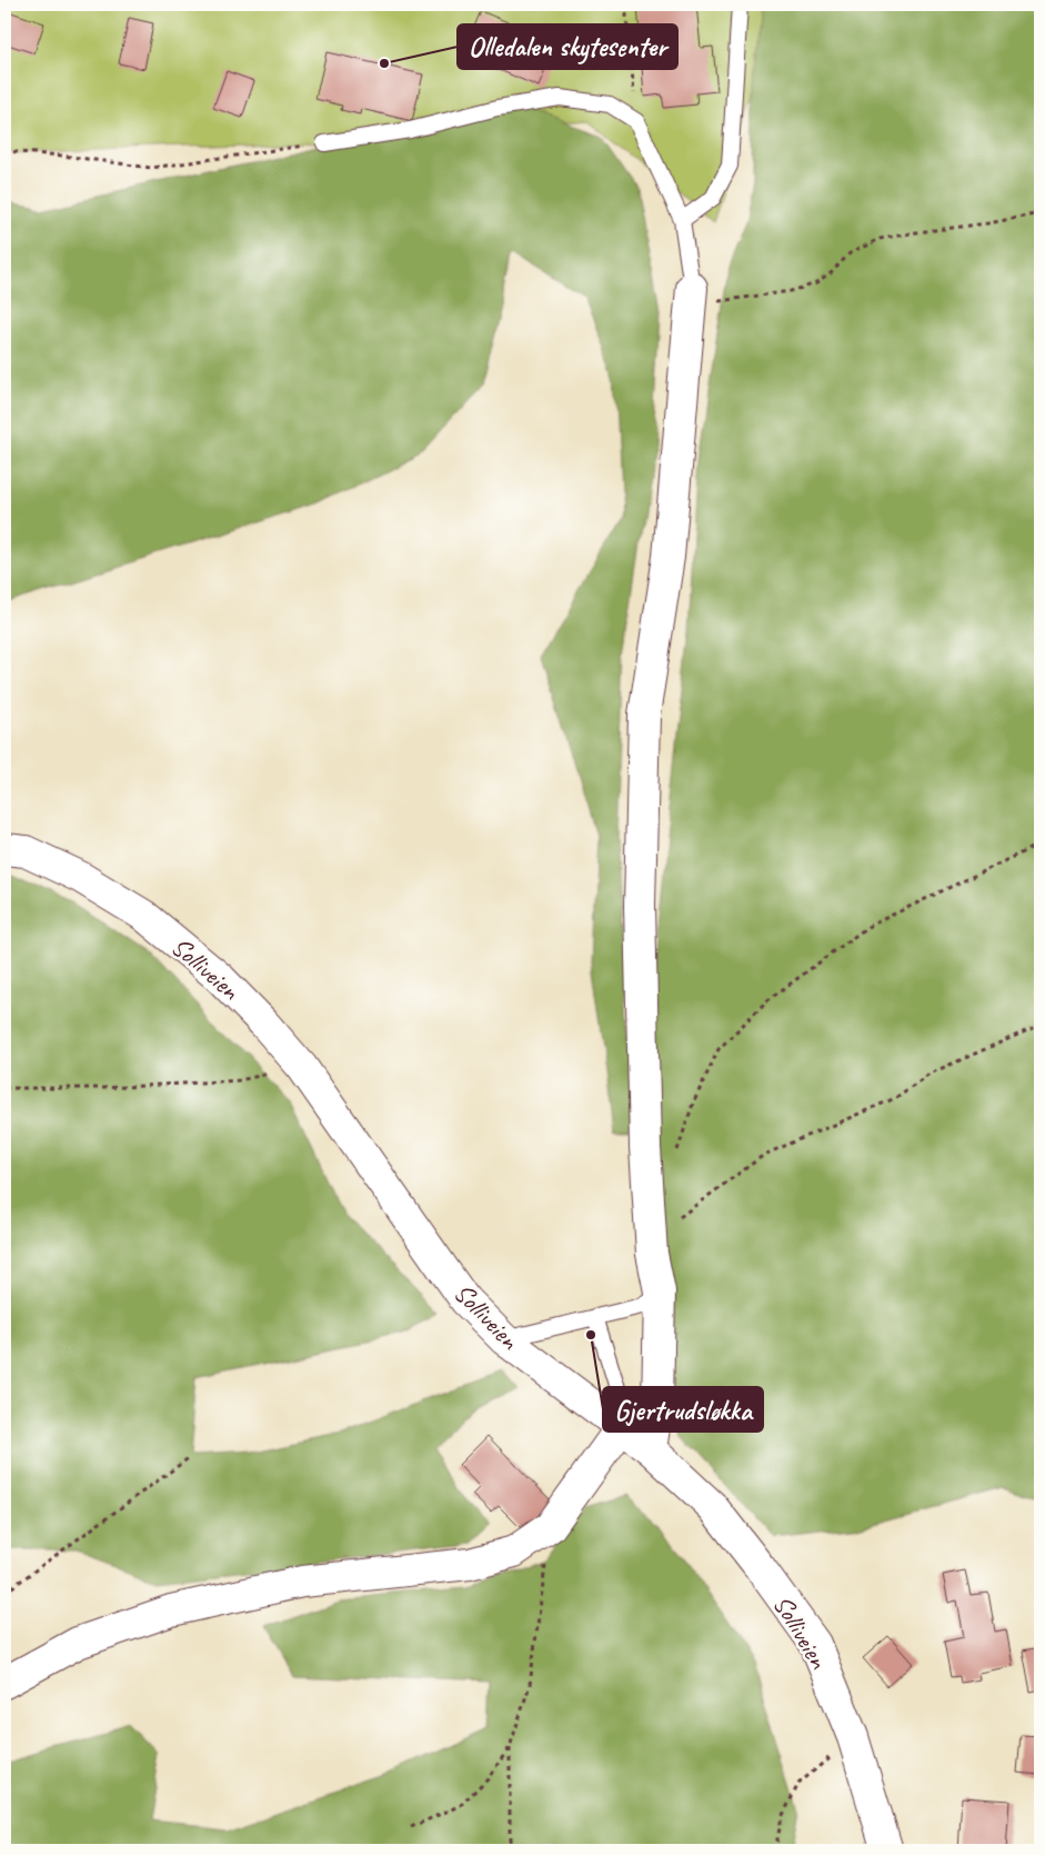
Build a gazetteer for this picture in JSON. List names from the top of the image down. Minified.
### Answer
{"streets":{"street":["Solliveien"]},"places":["Olledalen skytesenter","Gjertrudsløkka"]}
